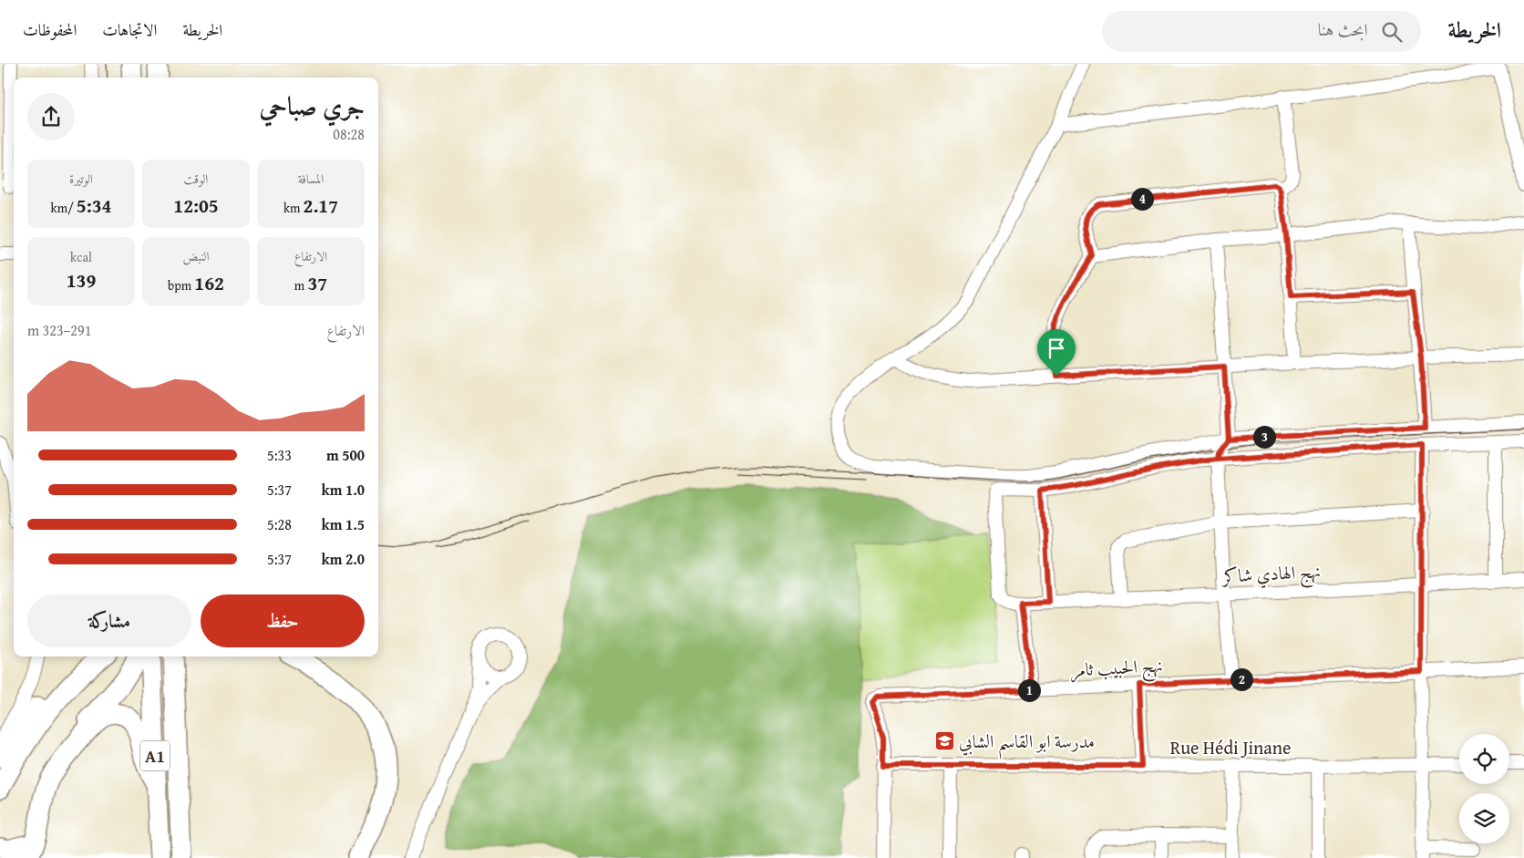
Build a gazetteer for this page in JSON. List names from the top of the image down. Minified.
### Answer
{"streets":{"highway":["A1"],"street":["نهج الهادي شاكر","نهج الحبيب ثامر","Rue Hédi Jinane"]},"crossings":[["نهج الحبيب ثامر","Rue Hédi Jinane"]],"places":{"school or university":["مدرسة ابو القاسم الشابي"]},"page":{"header":"الخريطة","search":"ابحث هنا","nav":["الخريطة","الاتجاهات","المحفوظات"],"heading":["جري صباحي","08:28"],"stats":[["المسافة","2.17 km"],["الوقت","12:05"],["الوتيرة","5:34 /km"],["الارتفاع","37 m"],["النبض","162 bpm"],["kcal","139"]],"pins":["4","3","2","1"],"chart":["الارتفاع","291–323 m"],"list":[{"name":"500 m","note":"5:33"},{"name":"1.0 km","note":"5:37"},{"name":"1.5 km","note":"5:28"},{"name":"2.0 km","note":"5:37"}],"buttons":["حفظ","مشاركة"]}}
